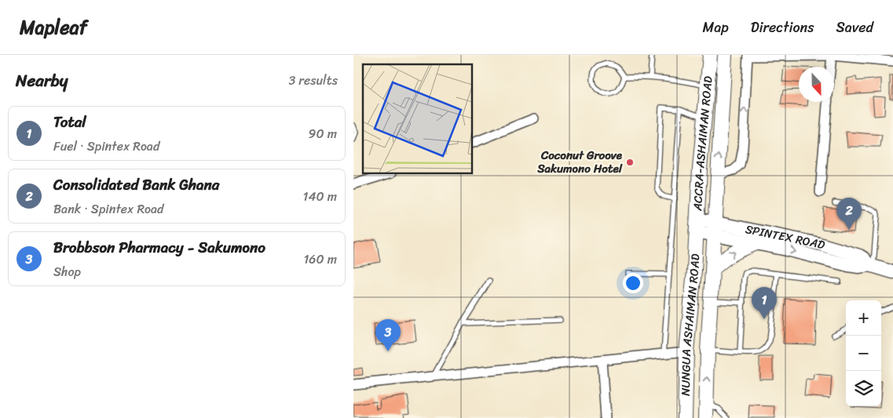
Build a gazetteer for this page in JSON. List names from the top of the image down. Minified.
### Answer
{"streets":{"main road":["ACCRA-ASHAIMAN ROAD","SPINTEX ROAD","NUNGUA ASHAIMAN ROAD"]},"crossings":[["ACCRA-ASHAIMAN ROAD","SPINTEX ROAD"],["ACCRA-ASHAIMAN ROAD","NUNGUA ASHAIMAN ROAD"],["SPINTEX ROAD","NUNGUA ASHAIMAN ROAD"]],"places":["Coconut Groove Sakumono Hotel"],"north":"bottom","page":{"header":"Mapleaf","nav":["Map","Directions","Saved"],"heading":["Nearby","3 results"],"list":[{"mark":"1","name":"Total","note":"Fuel · Spintex Road","value":"90 m"},{"mark":"2","name":"Consolidated Bank Ghana","note":"Bank · Spintex Road","value":"140 m"},{"mark":"3","name":"Brobbson Pharmacy - Sakumono","note":"Shop","value":"160 m"}],"pins":["2","1","3"],"map_buttons":["+","−"]}}
